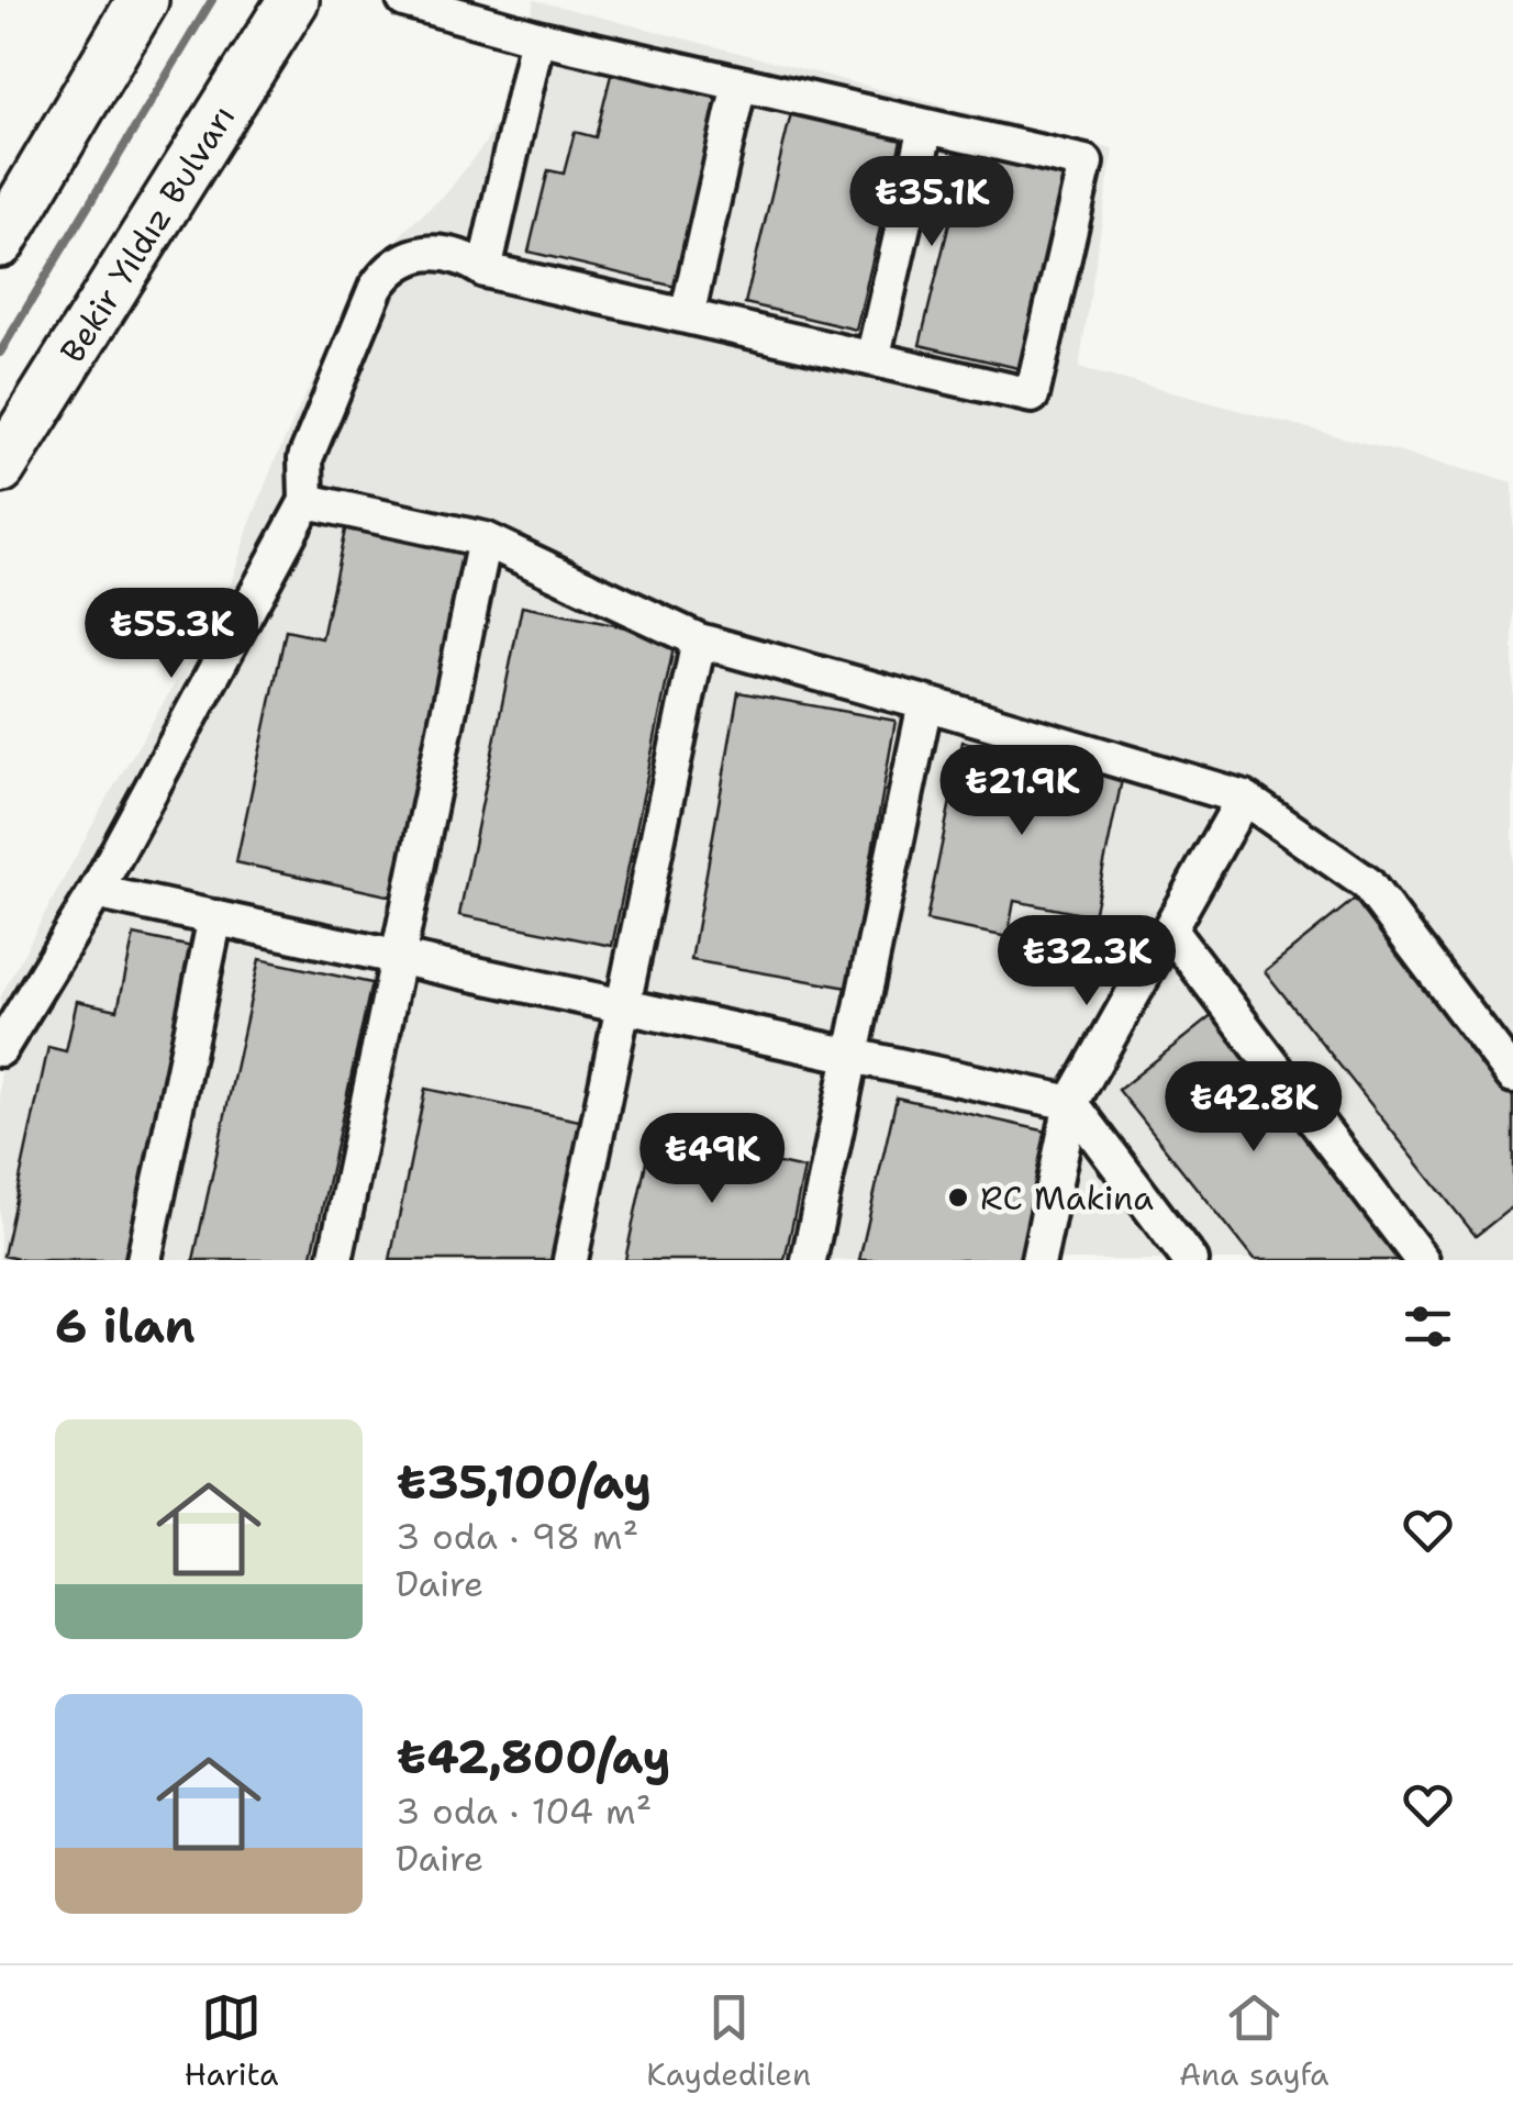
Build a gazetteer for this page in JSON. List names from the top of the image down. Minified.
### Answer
{"streets":{"main road":["Bekir Yıldız Bulvarı"]},"places":["RC Makina"],"page":{"price":["₺35.1K","₺55.3K","₺21.9K","₺32.3K","₺42.8K","₺49K"],"heading":"6 ilan","list":[{"name":"₺35,100/ay","note":"3 oda · 98 m² · Daire"},{"name":"₺42,800/ay","note":"3 oda · 104 m² · Daire"}],"tabs":["Harita","Kaydedilen","Ana sayfa"]}}
